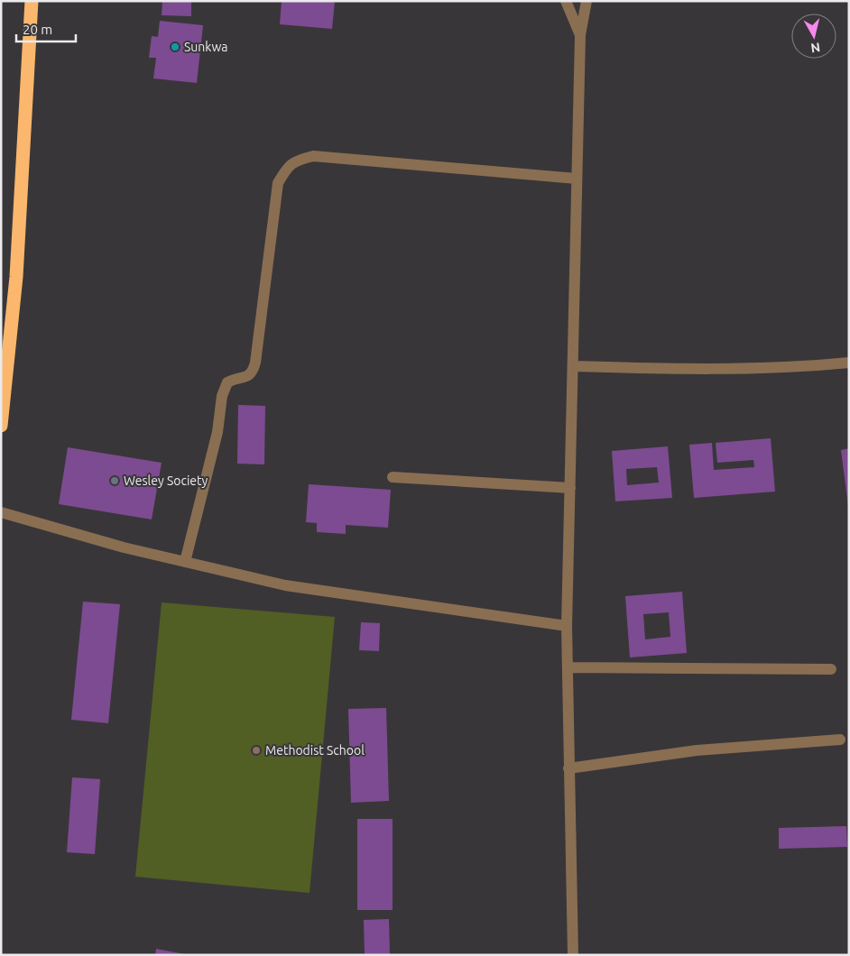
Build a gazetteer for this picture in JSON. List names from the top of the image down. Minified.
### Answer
{"places":["Sunkwa","Wesley Society","Methodist School"],"scale_bar":"20 m","north":"bottom"}
